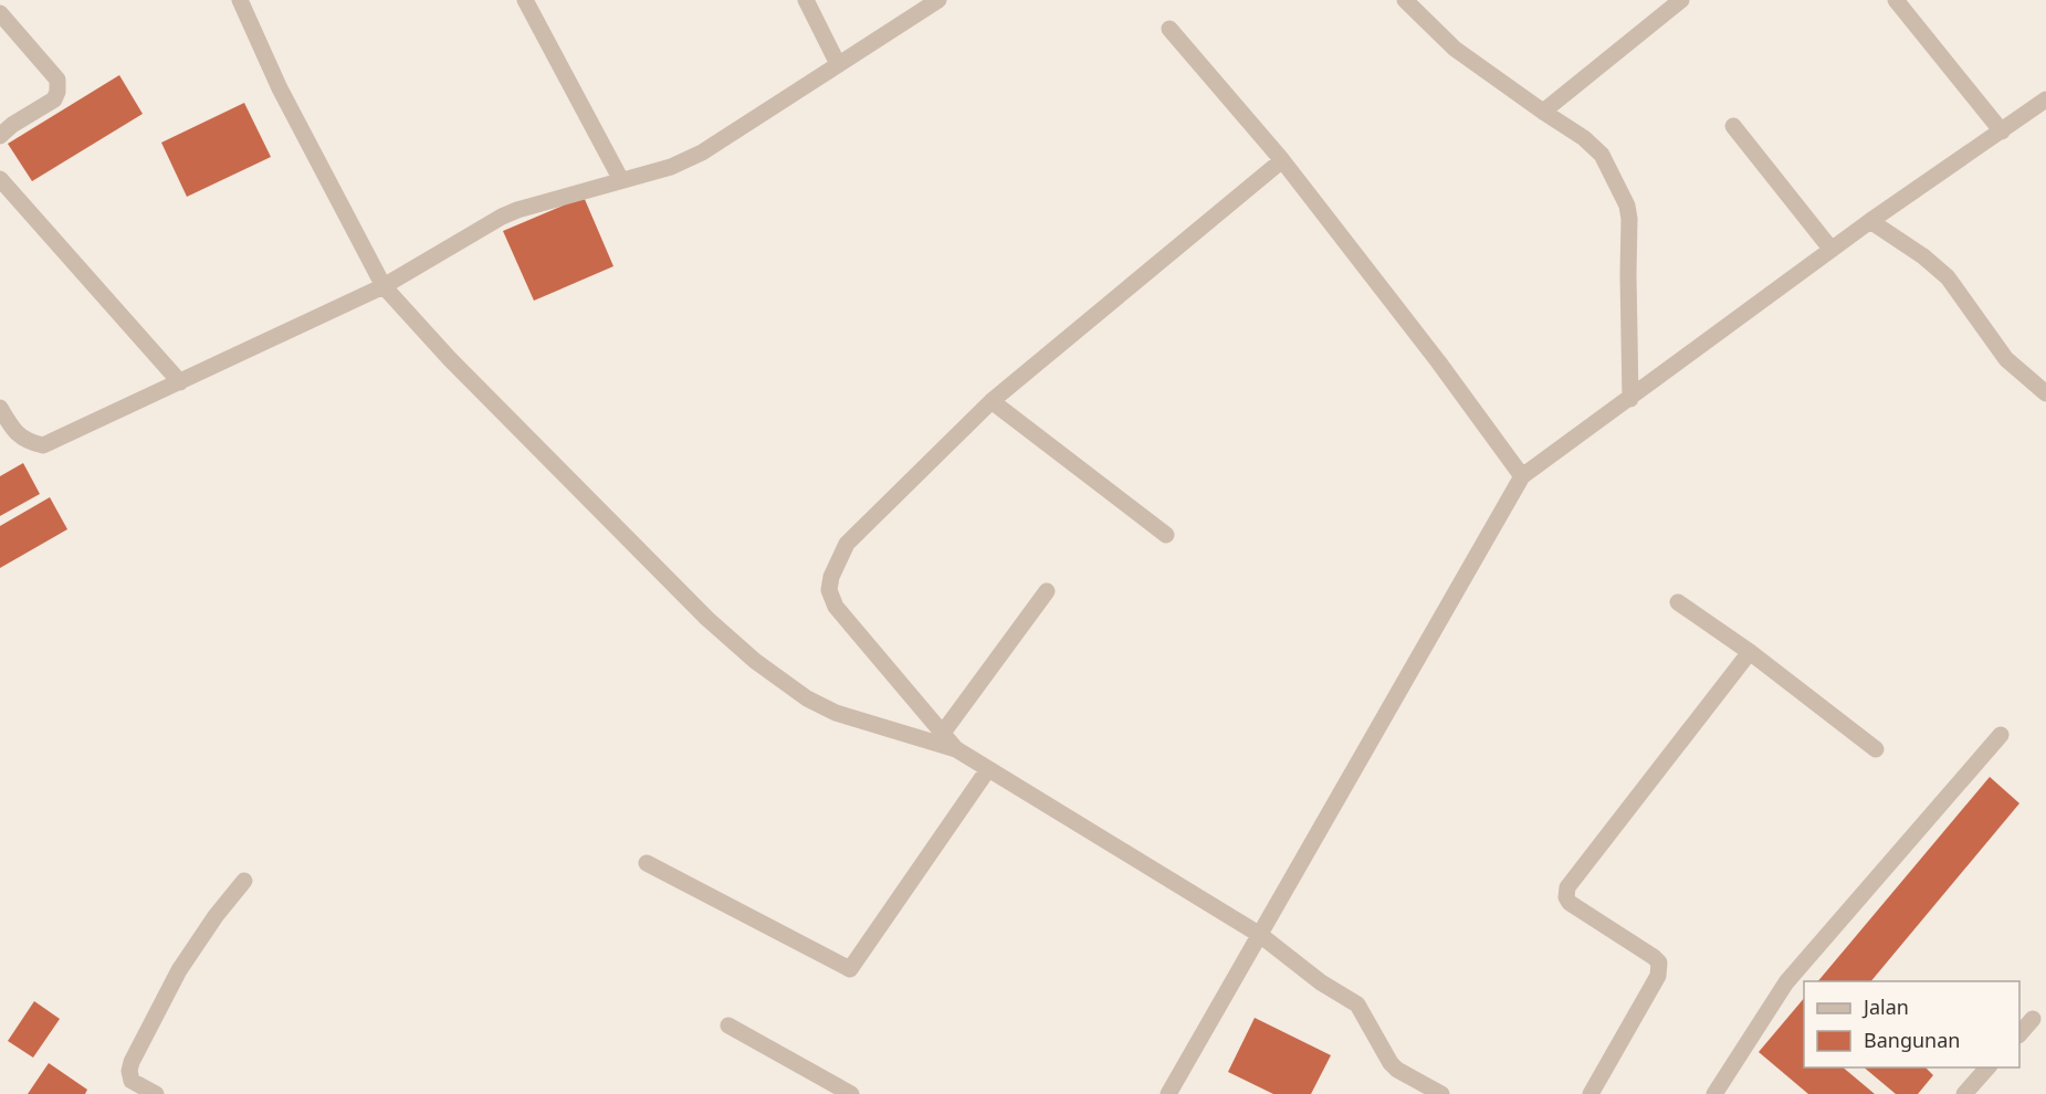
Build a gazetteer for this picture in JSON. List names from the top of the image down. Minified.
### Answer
{"legend":["Jalan","Bangunan"]}
